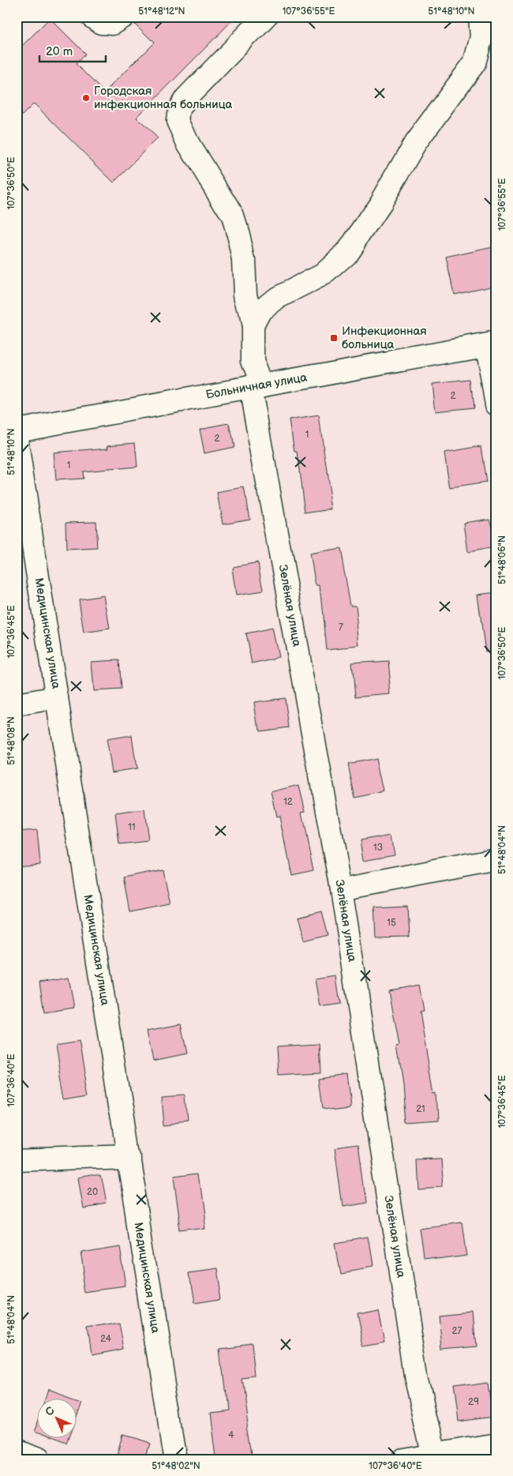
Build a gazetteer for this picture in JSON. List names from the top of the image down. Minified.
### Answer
{"streets":{"street":["Больничная улица","Зелёная улица","Медицинская улица"]},"crossings":[["Больничная улица","Зелёная улица"]],"places":{"other":["Городская инфекционная больница"],"transit":["Инфекционная больница"]},"house_numbers":["2","1","2","1","7","12","11","13","15","21","20","27","24","29","4"],"scale_bar":"20 m","north":"top left","coordinates":["51°48'12\"N","107°36'55\"E","51°48'10\"N","107°36'50\"E","51°48'06\"N","107°36'45\"E","51°48'08\"N","51°48'04\"N","107°36'40\"E","51°48'02\"N"]}
